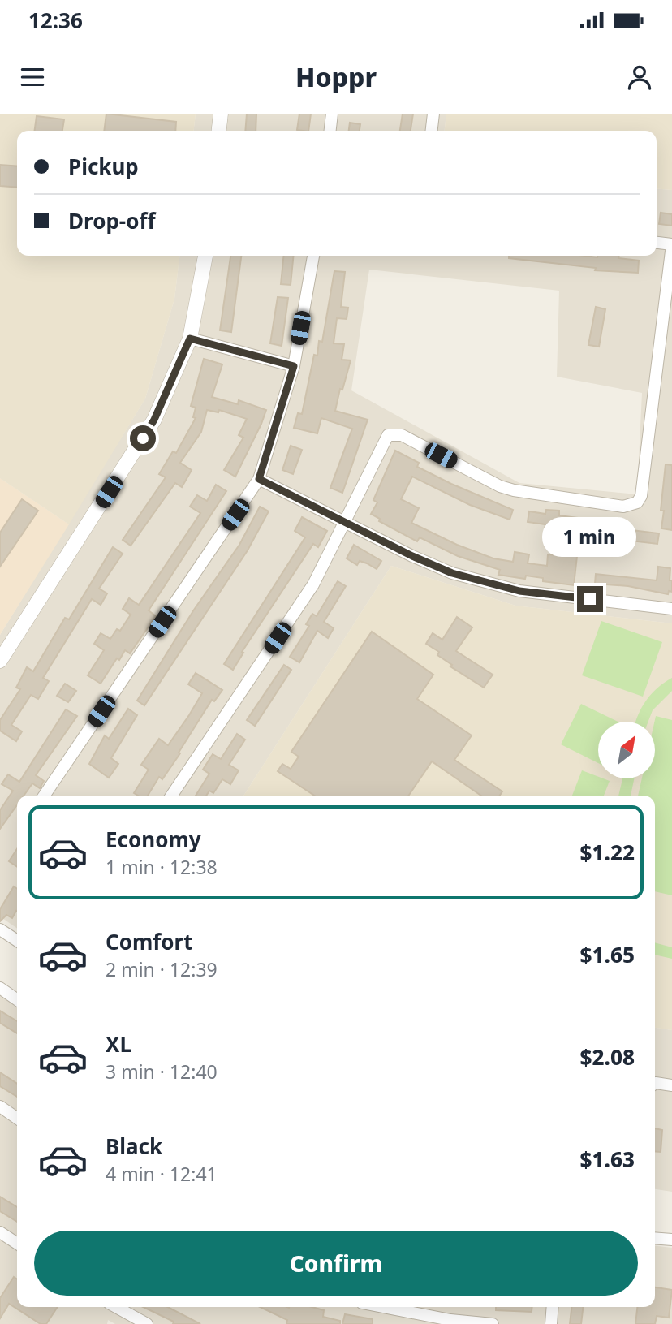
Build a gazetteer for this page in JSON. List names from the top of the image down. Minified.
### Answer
{"north":"top right","page":{"status":"12:36","header":"Hoppr","banner":["Pickup","Drop-off"],"bubble":"1 min","list":[{"name":"Economy","note":"1 min · 12:38","value":"$1.22"},{"name":"Comfort","note":"2 min · 12:39","value":"$1.65"},{"name":"XL","note":"3 min · 12:40","value":"$2.08"},{"name":"Black","note":"4 min · 12:41","value":"$1.63"}],"buttons":"Confirm"}}
